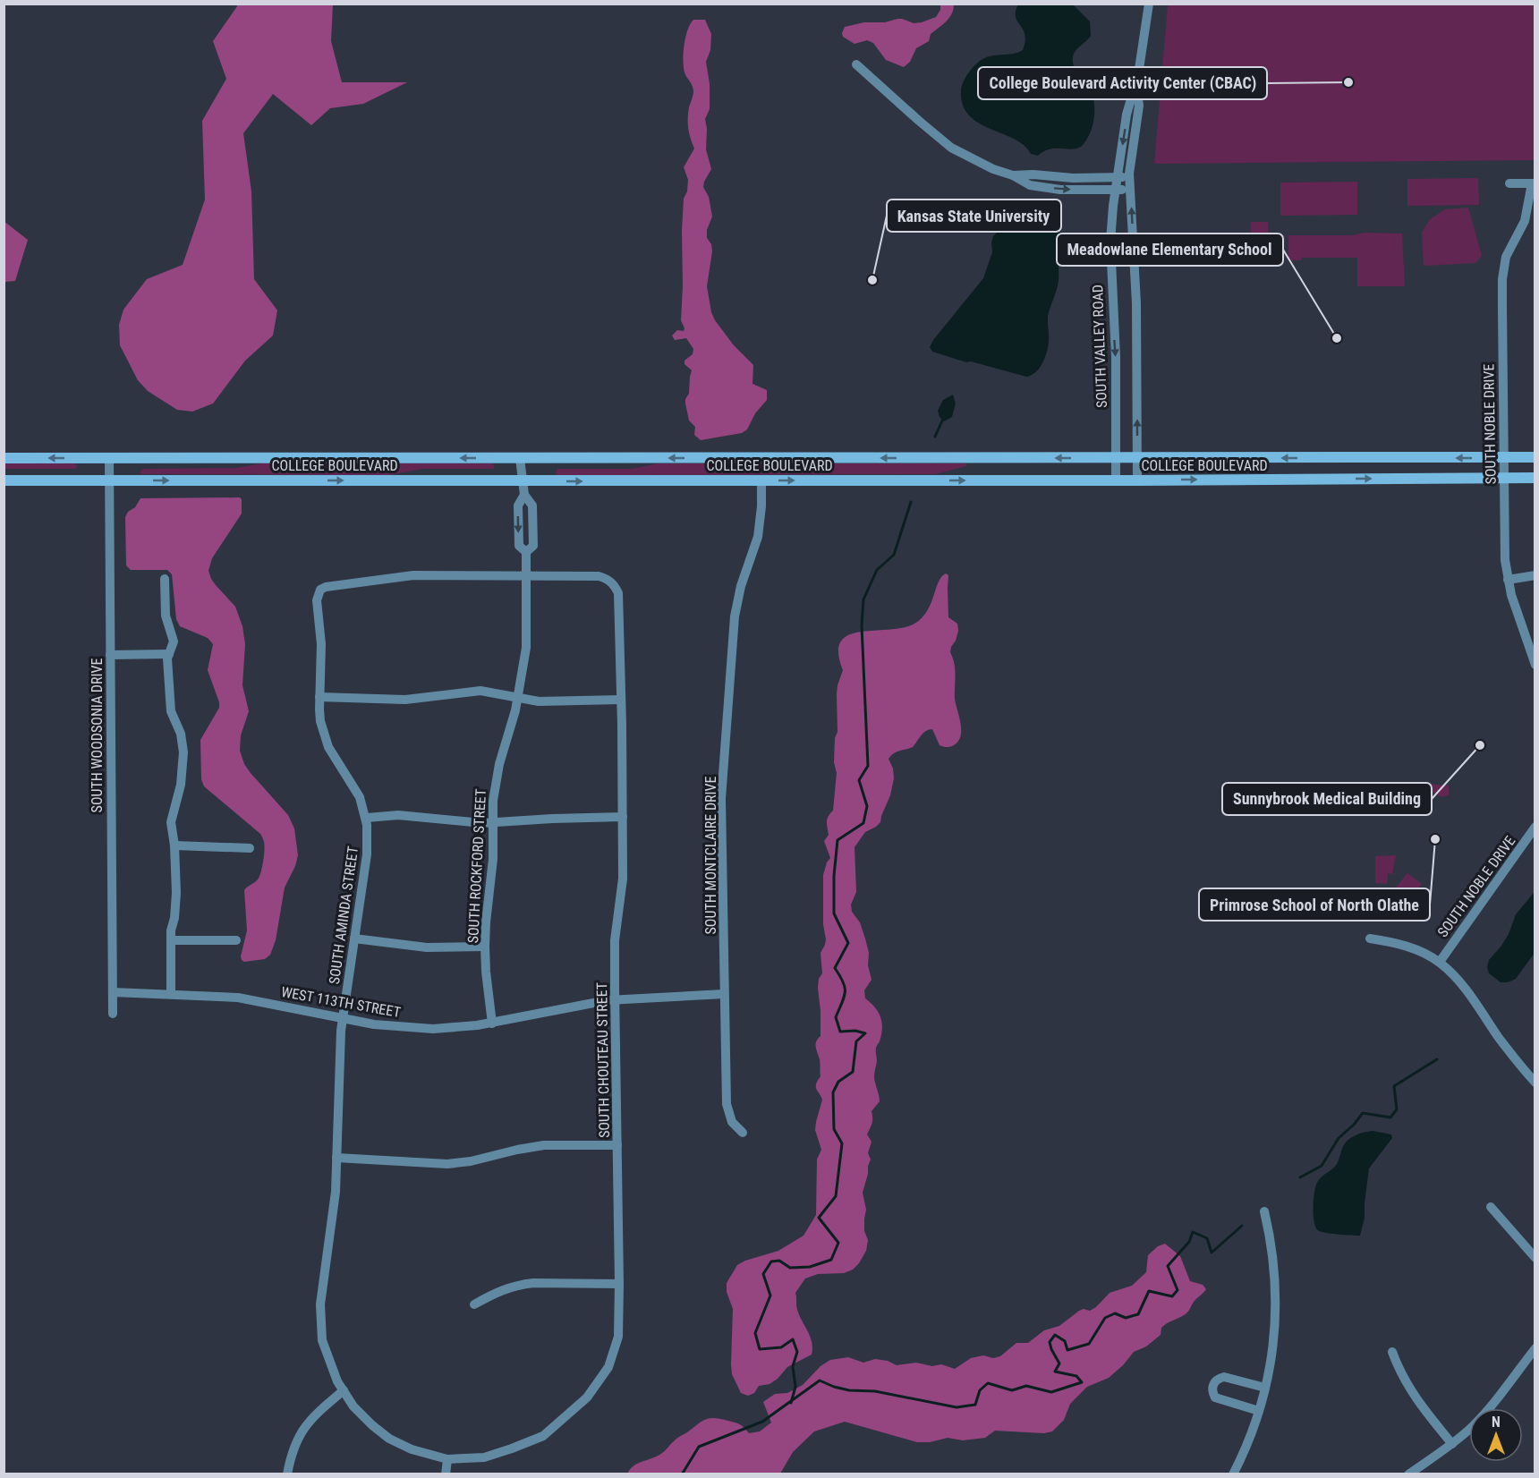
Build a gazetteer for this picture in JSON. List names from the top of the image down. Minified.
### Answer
{"streets":{"main road":["COLLEGE BOULEVARD"],"street":["SOUTH VALLEY ROAD","SOUTH NOBLE DRIVE","SOUTH WOODSONIA DRIVE","SOUTH MONTCLAIRE DRIVE","SOUTH ROCKFORD STREET","SOUTH AMINDA STREET","WEST 113TH STREET","SOUTH CHOUTEAU STREET"]},"crossings":[["SOUTH VALLEY ROAD","COLLEGE BOULEVARD"],["SOUTH NOBLE DRIVE","COLLEGE BOULEVARD"],["COLLEGE BOULEVARD","SOUTH WOODSONIA DRIVE"],["COLLEGE BOULEVARD","SOUTH MONTCLAIRE DRIVE"],["COLLEGE BOULEVARD","SOUTH ROCKFORD STREET"],["SOUTH WOODSONIA DRIVE","WEST 113TH STREET"],["SOUTH MONTCLAIRE DRIVE","WEST 113TH STREET"],["SOUTH ROCKFORD STREET","SOUTH AMINDA STREET"],["SOUTH ROCKFORD STREET","WEST 113TH STREET"],["SOUTH ROCKFORD STREET","SOUTH CHOUTEAU STREET"],["SOUTH AMINDA STREET","WEST 113TH STREET"],["SOUTH AMINDA STREET","SOUTH CHOUTEAU STREET"],["WEST 113TH STREET","SOUTH CHOUTEAU STREET"]],"places":["College Boulevard Activity Center (CBAC)","Kansas State University","Meadowlane Elementary School","Sunnybrook Medical Building","Primrose School of North Olathe"],"north":"top"}
